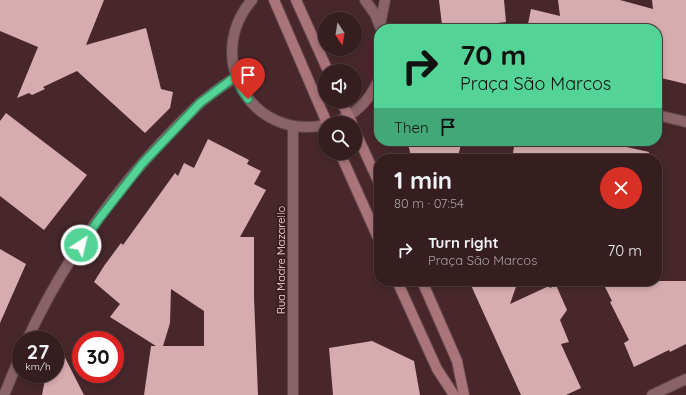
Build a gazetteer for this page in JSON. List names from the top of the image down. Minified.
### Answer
{"streets":{"street":["Rua Madre Mazarello"]},"north":"bottom","page":{"turn":["70 m","Praça São Marcos"],"then":"Then","heading":["1 min","80 m · 07:54"],"list":[{"name":"Turn right","note":"Praça São Marcos","value":"70 m"}],"speed":"27 km/h","limit":"30"}}
